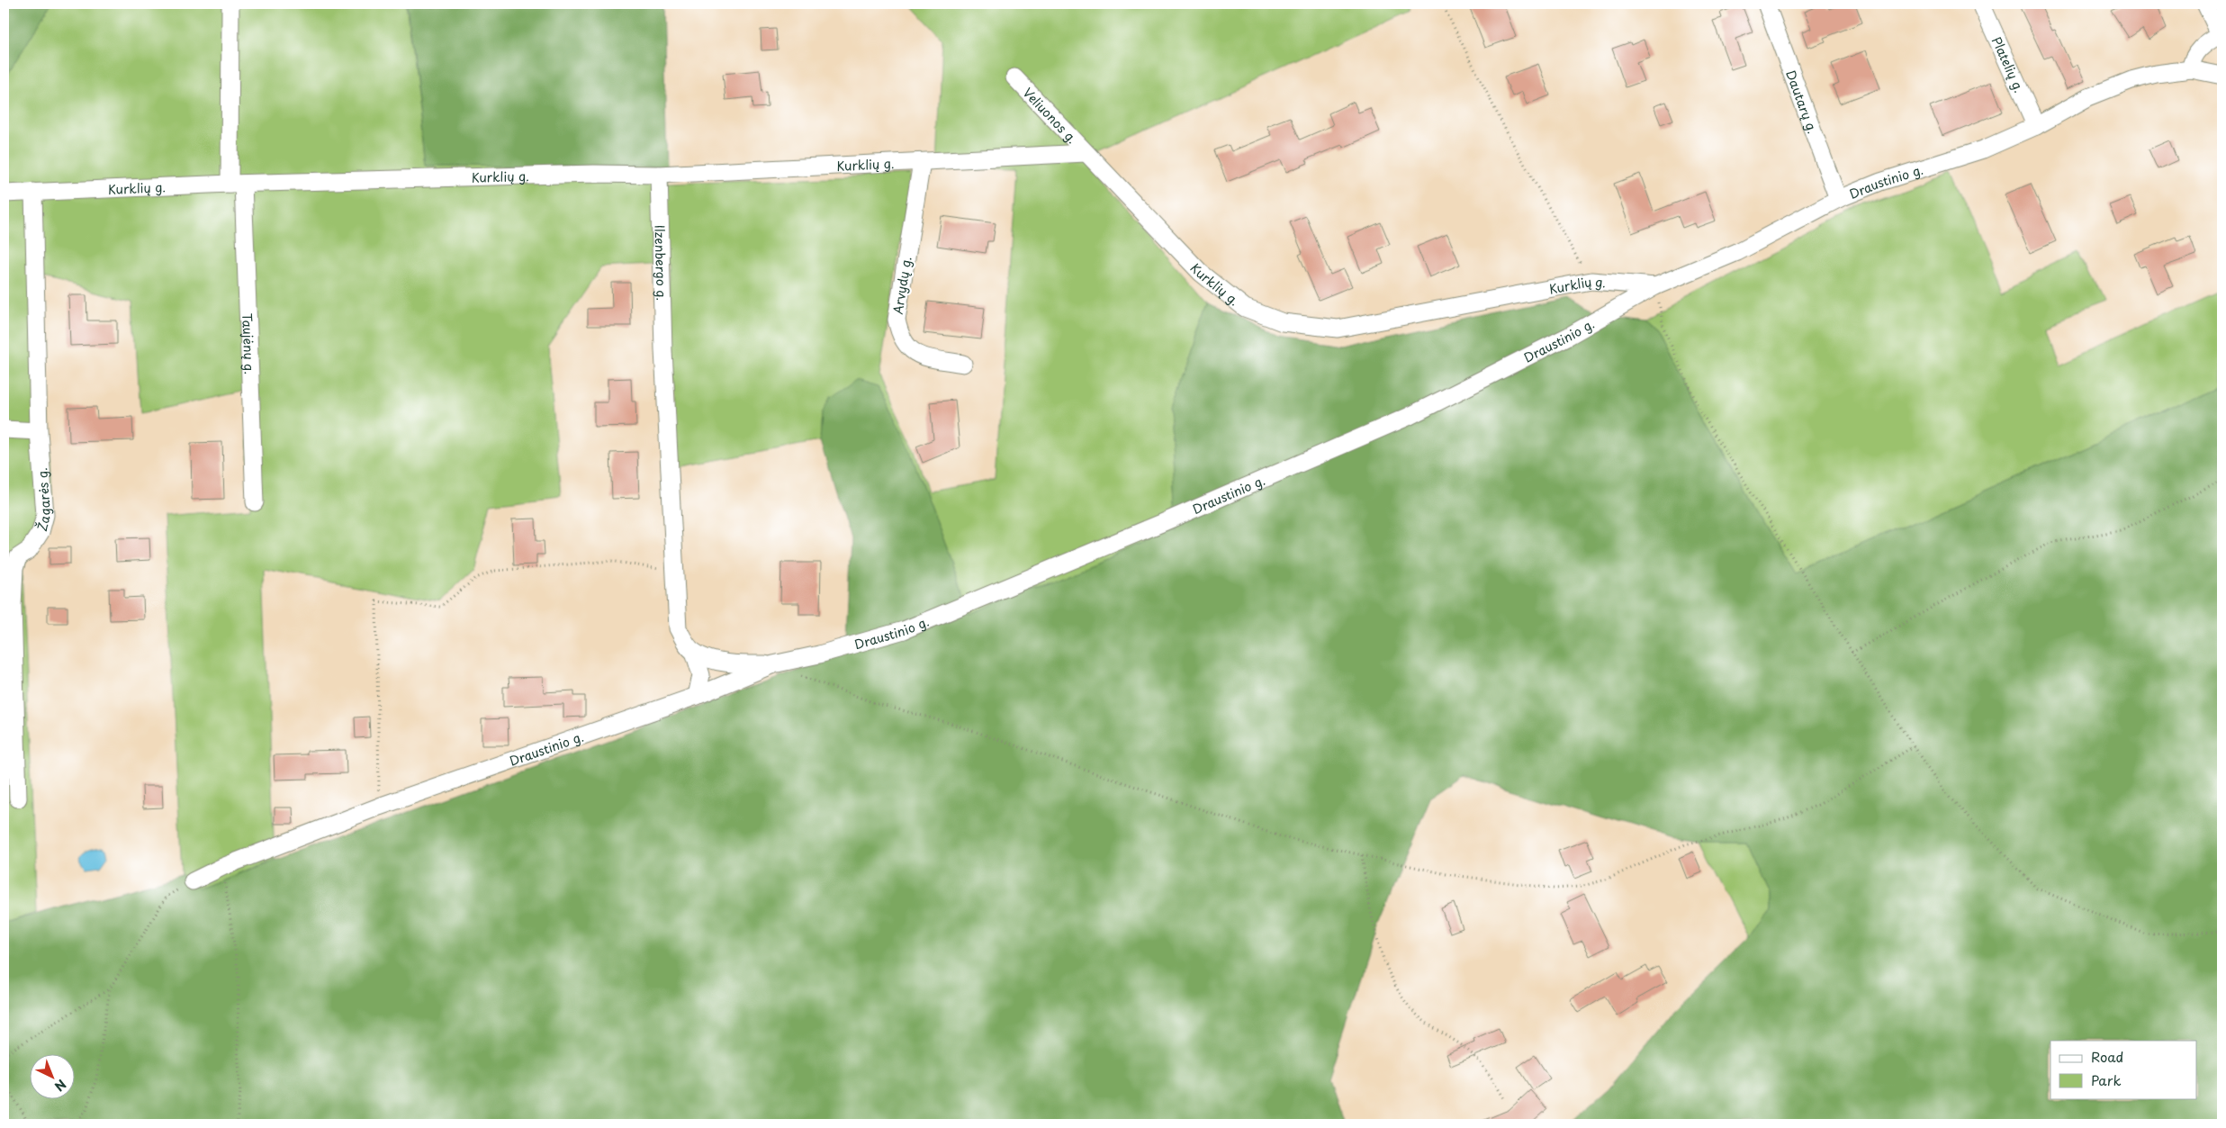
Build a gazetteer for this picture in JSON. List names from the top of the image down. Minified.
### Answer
{"streets":{"street":["Platelių g.","Dautarų g.","Veliuonos g.","Kurklių g.","Draustinio g.","Ilzenbergo g.","Arvydų g.","Taujėnų g.","Žagarės g."]},"crossings":[["Platelių g.","Draustinio g."],["Dautarų g.","Draustinio g."],["Veliuonos g.","Kurklių g."],["Kurklių g.","Draustinio g."],["Kurklių g.","Ilzenbergo g."],["Kurklių g.","Arvydų g."],["Kurklių g.","Taujėnų g."],["Kurklių g.","Žagarės g."],["Draustinio g.","Ilzenbergo g."]],"legend":["Road","Park"],"north":"bottom right"}
